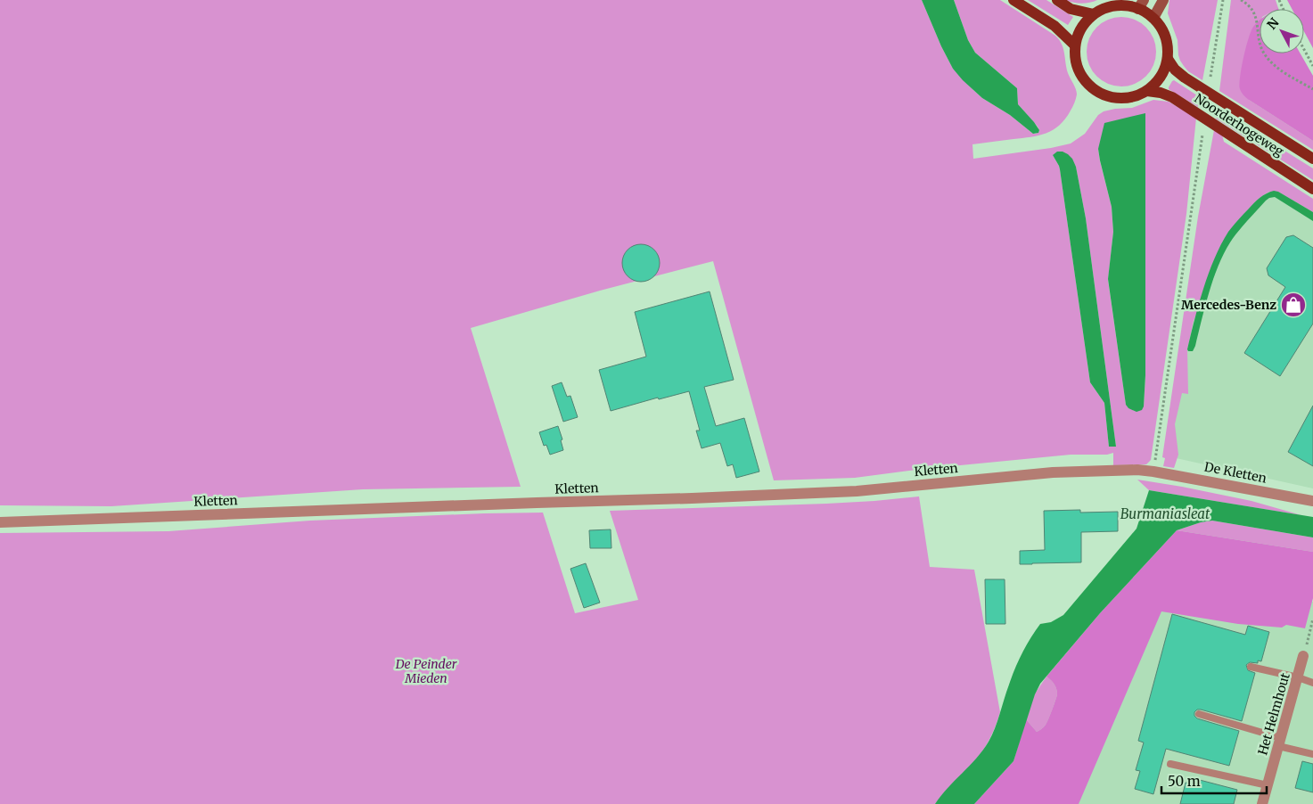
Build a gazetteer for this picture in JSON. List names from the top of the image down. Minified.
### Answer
{"streets":{"main road":["Noorderhogeweg"],"street":["Kletten","De Kletten","Het Helmhout"]},"crossings":[["Kletten","De Kletten"]],"water":["Burmaniasleat"],"parks":["De Peinder Mieden"],"places":{"shop":["Mercedes-Benz"]},"scale_bar":"50 m","north":"top left"}
